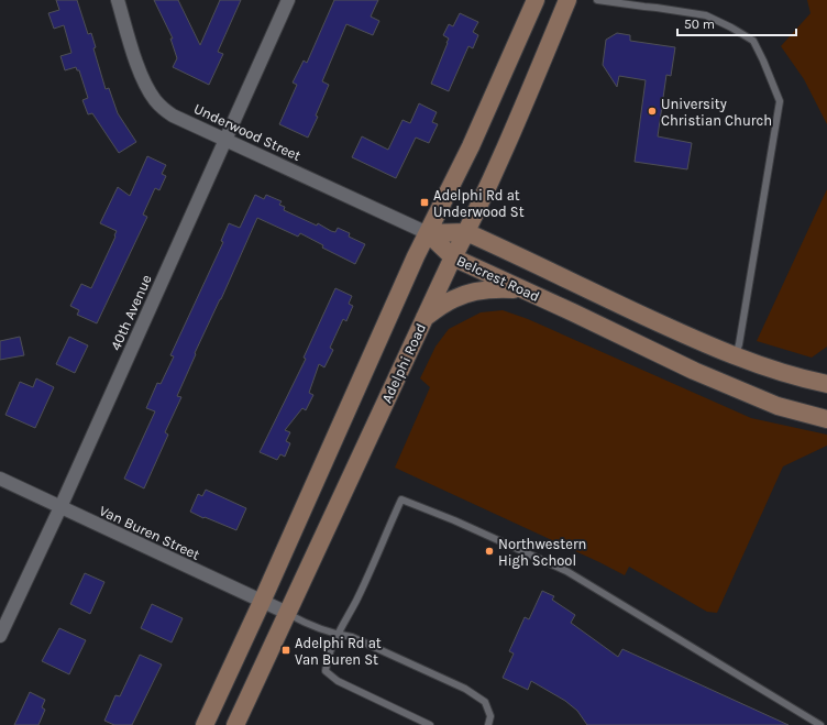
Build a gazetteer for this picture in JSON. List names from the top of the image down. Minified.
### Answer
{"streets":{"main road":["Belcrest Road","Adelphi Road"],"street":["Underwood Street","40th Avenue","Van Buren Street"]},"crossings":[["Underwood Street","Belcrest Road"],["Underwood Street","40th Avenue"],["Belcrest Road","Adelphi Road"],["40th Avenue","Van Buren Street"],["Adelphi Road","Van Buren Street"]],"places":{"other":["University Christian Church","Northwestern High School"],"transit":["Adelphi Rd at Underwood St","Adelphi Rd at Van Buren St"]},"scale_bar":"50 m"}
